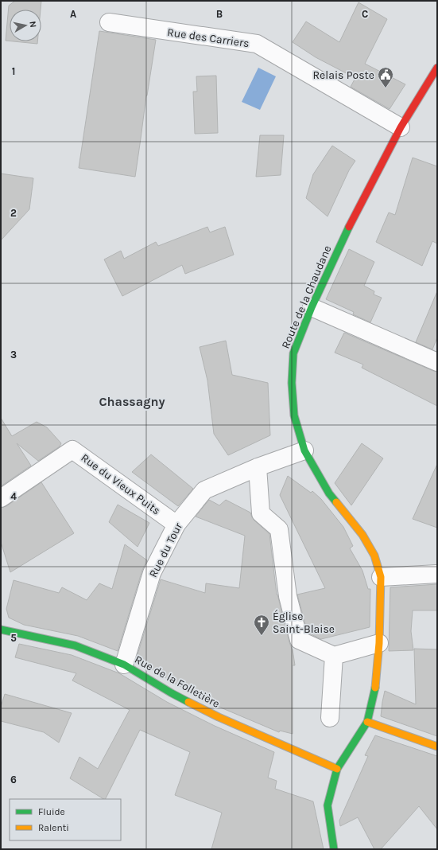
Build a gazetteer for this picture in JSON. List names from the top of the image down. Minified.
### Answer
{"streets":{"street":["Rue des Carriers","Route de la Chaudane","Rue du Vieux Puits","Rue du Tour","Rue de la Folletière"]},"crossings":[["Rue des Carriers","Route de la Chaudane"],["Route de la Chaudane","Rue du Tour"],["Route de la Chaudane","Rue de la Folletière"],["Rue du Vieux Puits","Rue du Tour"],["Rue du Tour","Rue de la Folletière"]],"districts":["Chassagny"],"places":{"public building":["Relais Poste"],"church":["Église Saint-Blaise"]},"legend":["Fluide","Ralenti"],"north":"right","grid":{"columns":["A","B","C"],"rows":["1","2","3","4","5","6"]}}
